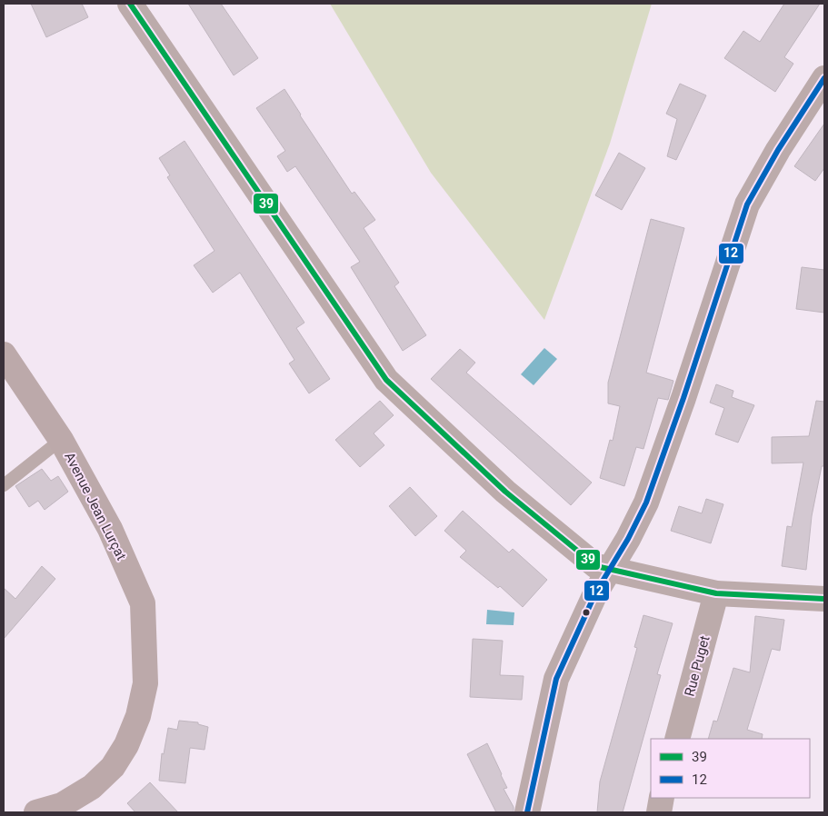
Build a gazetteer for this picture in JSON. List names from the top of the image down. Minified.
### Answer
{"streets":{"main road":["Avenue Jean Lurçat"],"street":["Rue Puget"]},"lines":["transit line 39","transit line 12"],"legend":["39","12"]}
